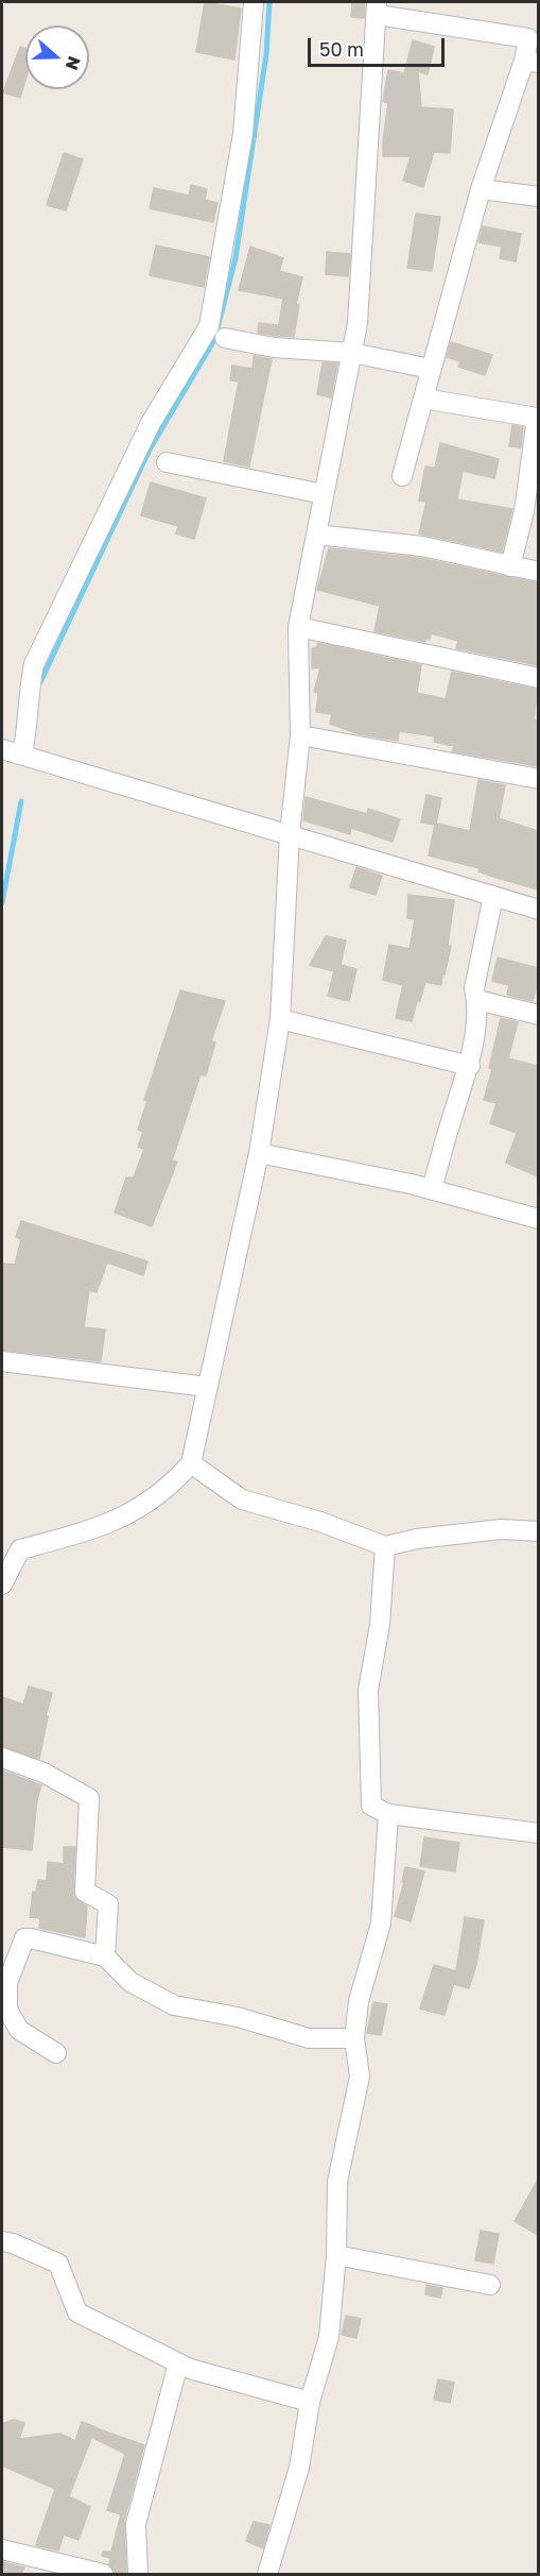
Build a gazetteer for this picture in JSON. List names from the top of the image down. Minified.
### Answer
{"scale_bar":"50 m","north":"right"}
